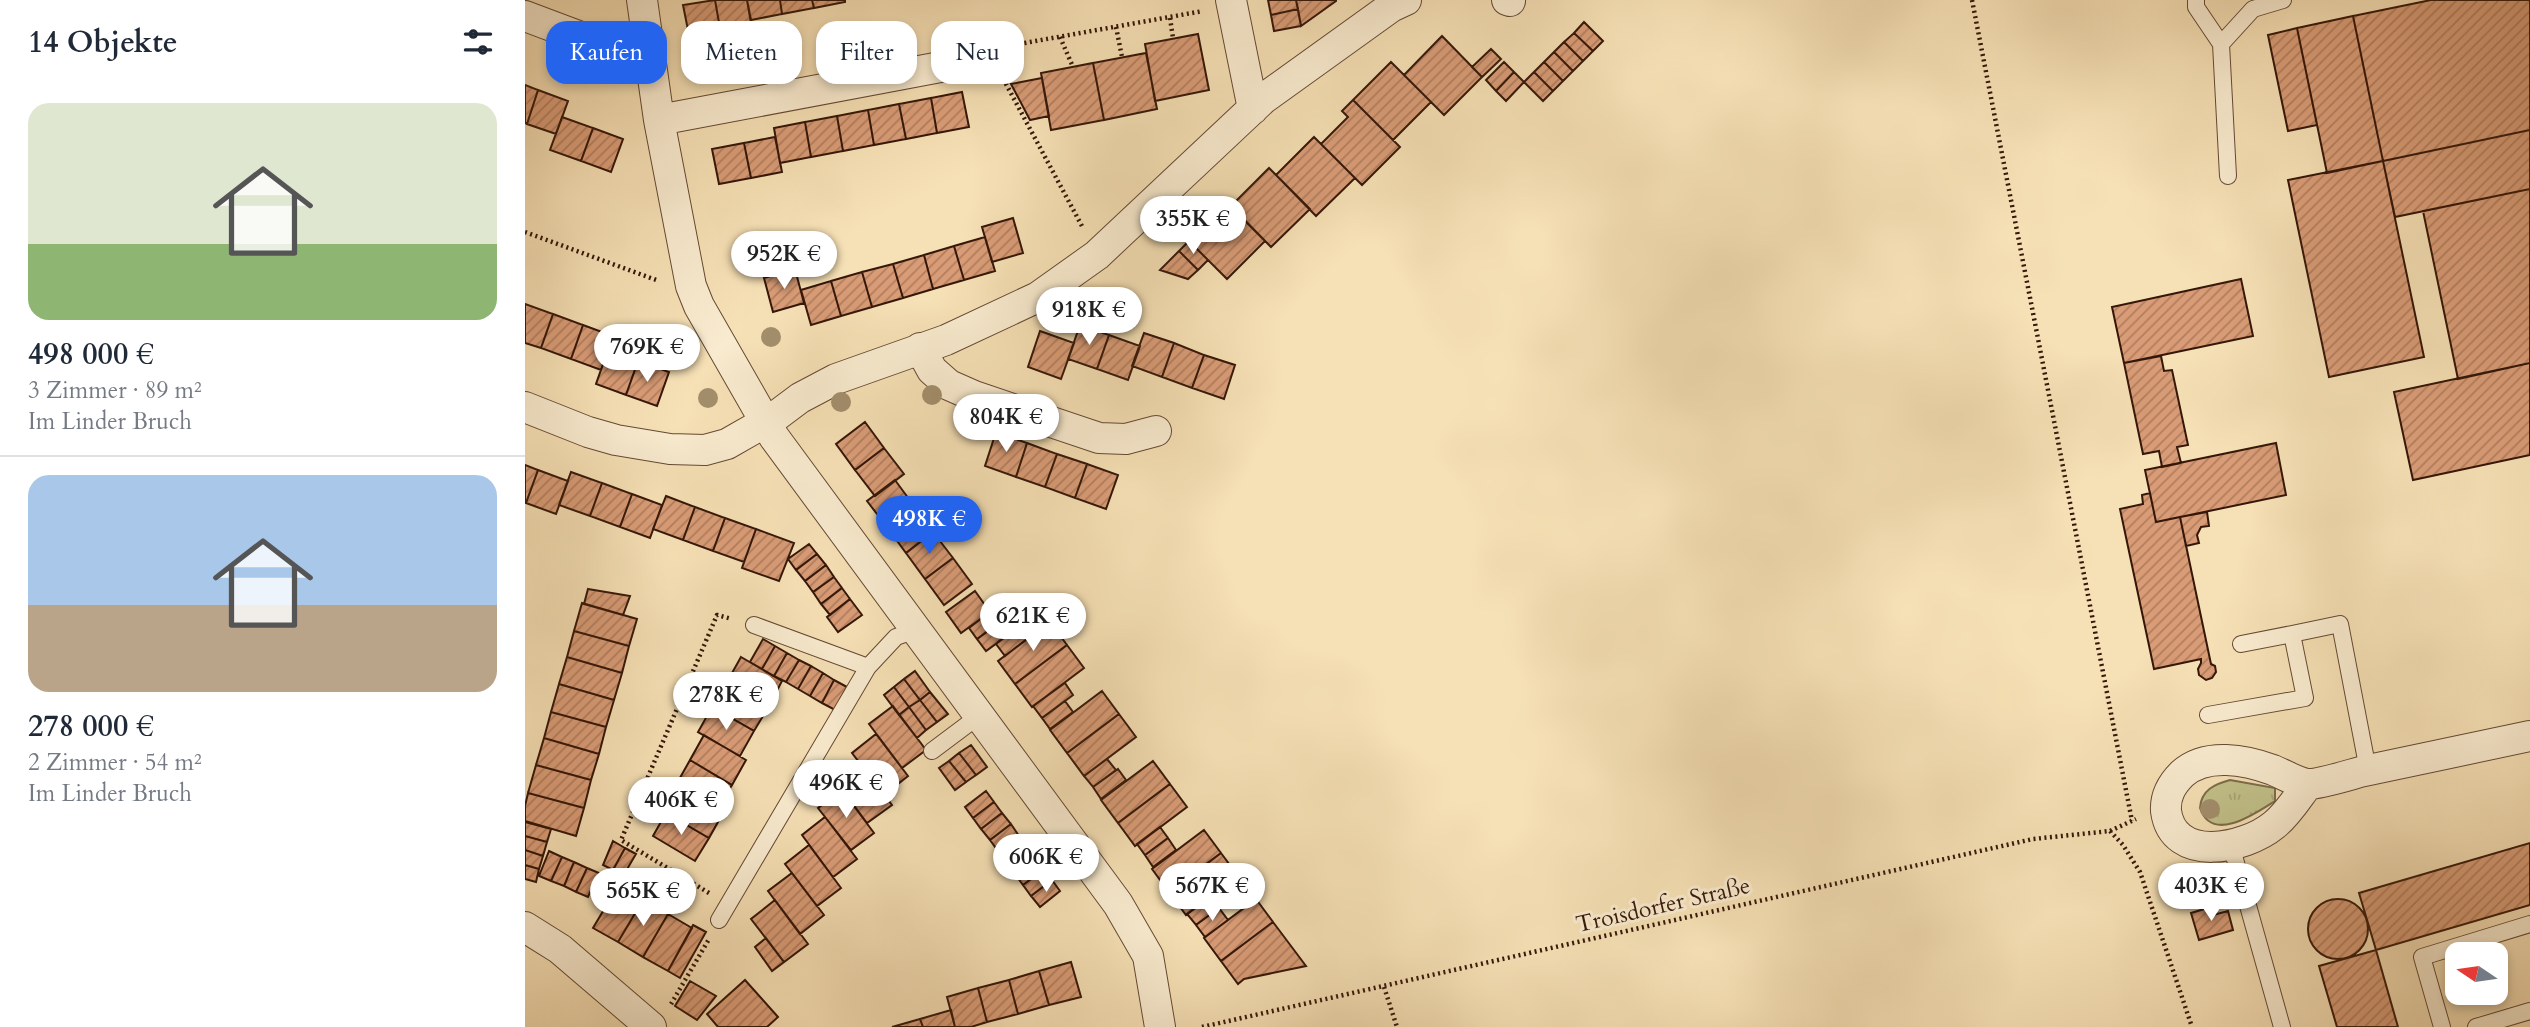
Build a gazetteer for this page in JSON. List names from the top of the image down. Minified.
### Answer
{"streets":{"path":["Troisdorfer Straße"]},"north":"left","page":{"heading":"14 Objekte","chip":["Kaufen","Mieten","Filter","Neu"],"list":[{"name":"498 000 €","note":"3 Zimmer · 89 m² · Im Linder Bruch"},{"name":"278 000 €","note":"2 Zimmer · 54 m² · Im Linder Bruch"}],"price":["355K €","952K €","918K €","769K €","804K €","498K €","621K €","278K €","496K €","406K €","606K €","567K €","403K €","565K €"]}}
